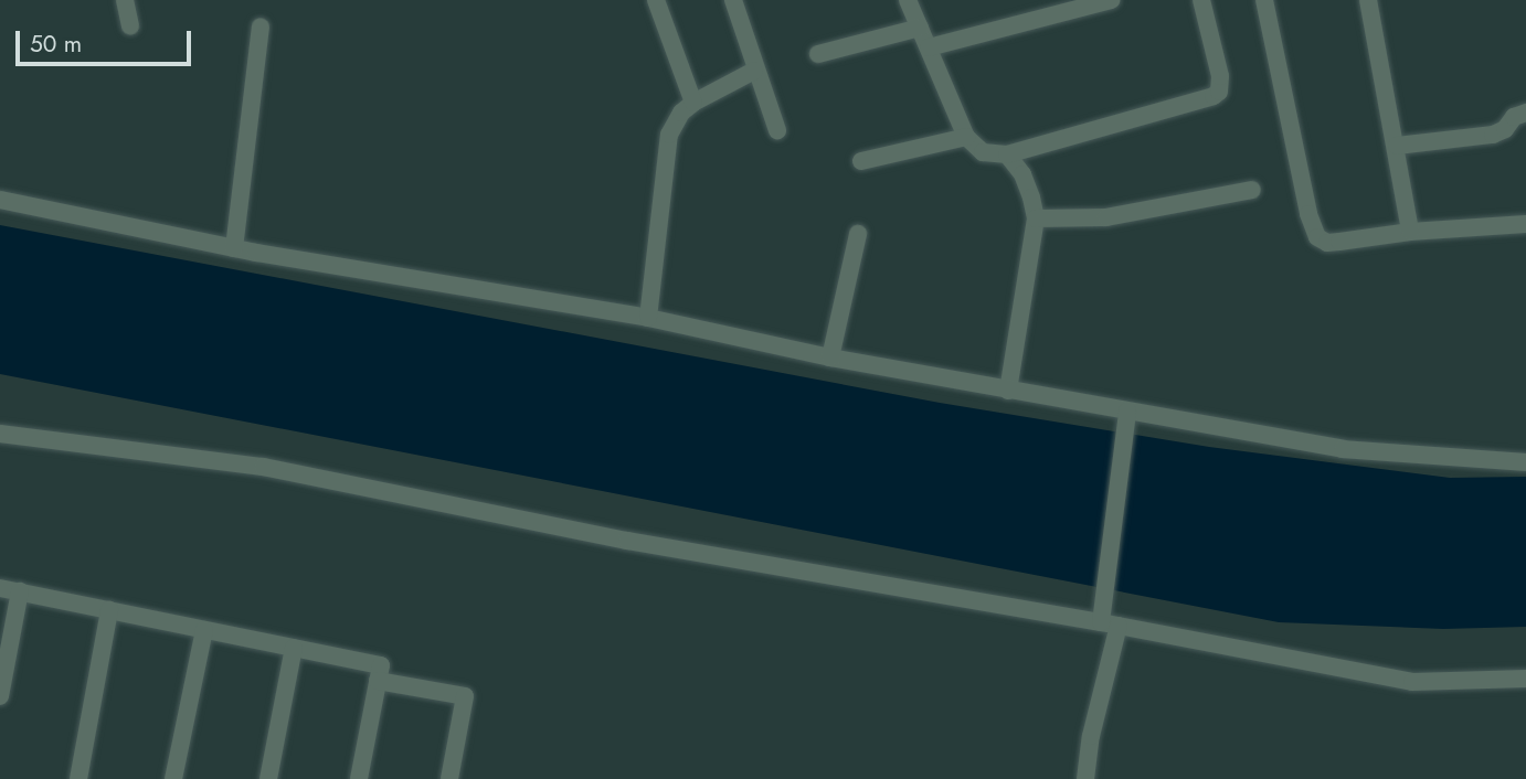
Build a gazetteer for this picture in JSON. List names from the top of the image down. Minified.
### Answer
{"scale_bar":"50 m"}
